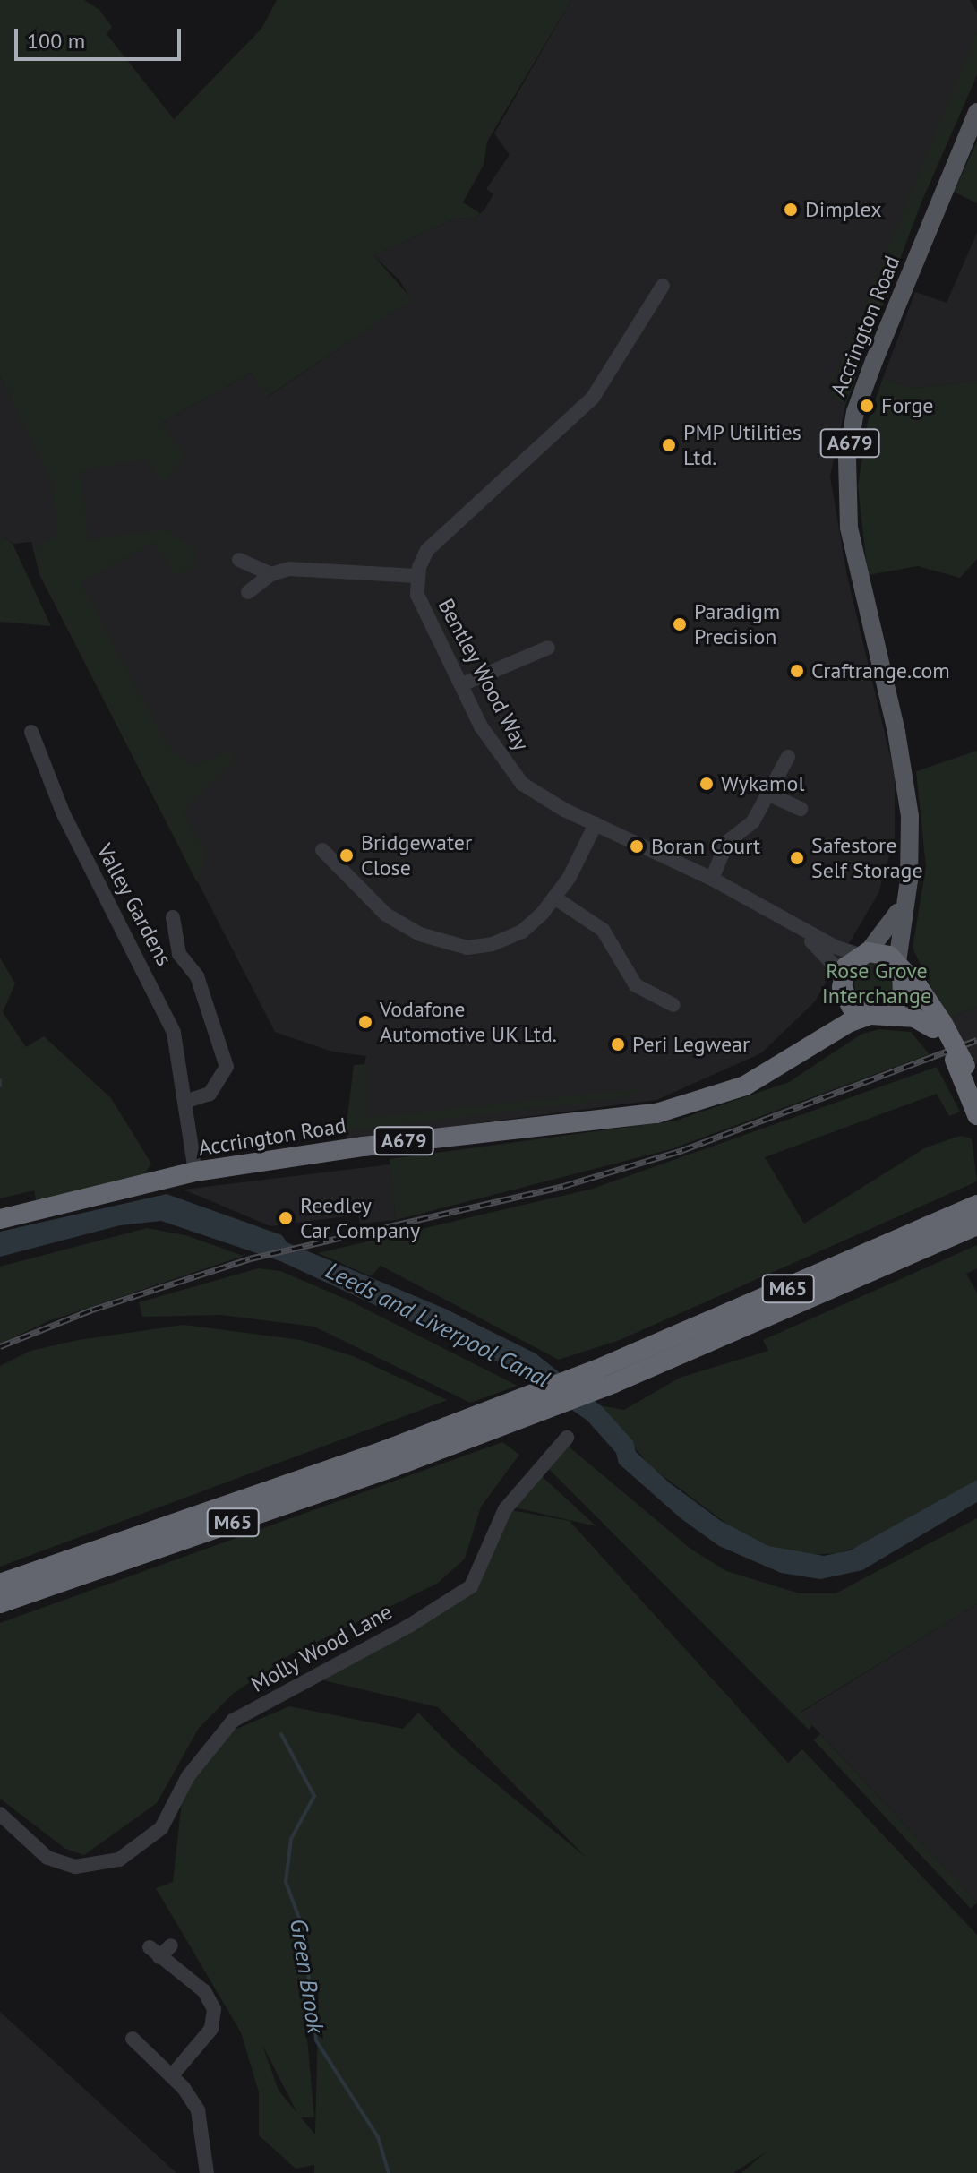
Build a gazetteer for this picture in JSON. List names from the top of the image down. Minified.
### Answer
{"streets":{"highway":["Accrington Road","A679","M65"],"street":["Bentley Wood Way","Valley Gardens","Molly Wood Lane"]},"crossings":[["Accrington Road","A679"],["Accrington Road","Bentley Wood Way"],["Accrington Road","Valley Gardens"],["A679","Bentley Wood Way"]],"water":["Leeds and Liverpool Canal","Green Brook"],"parks":["Rose Grove Interchange"],"places":["Dimplex","Forge","PMP Utilities Ltd.","Paradigm Precision","Craftrange.com","Wykamol","Boran Court","Bridgewater Close","Safestore Self Storage","Vodafone Automotive UK Ltd.","Peri Legwear","Reedley Car Company"],"scale_bar":"100 m"}
